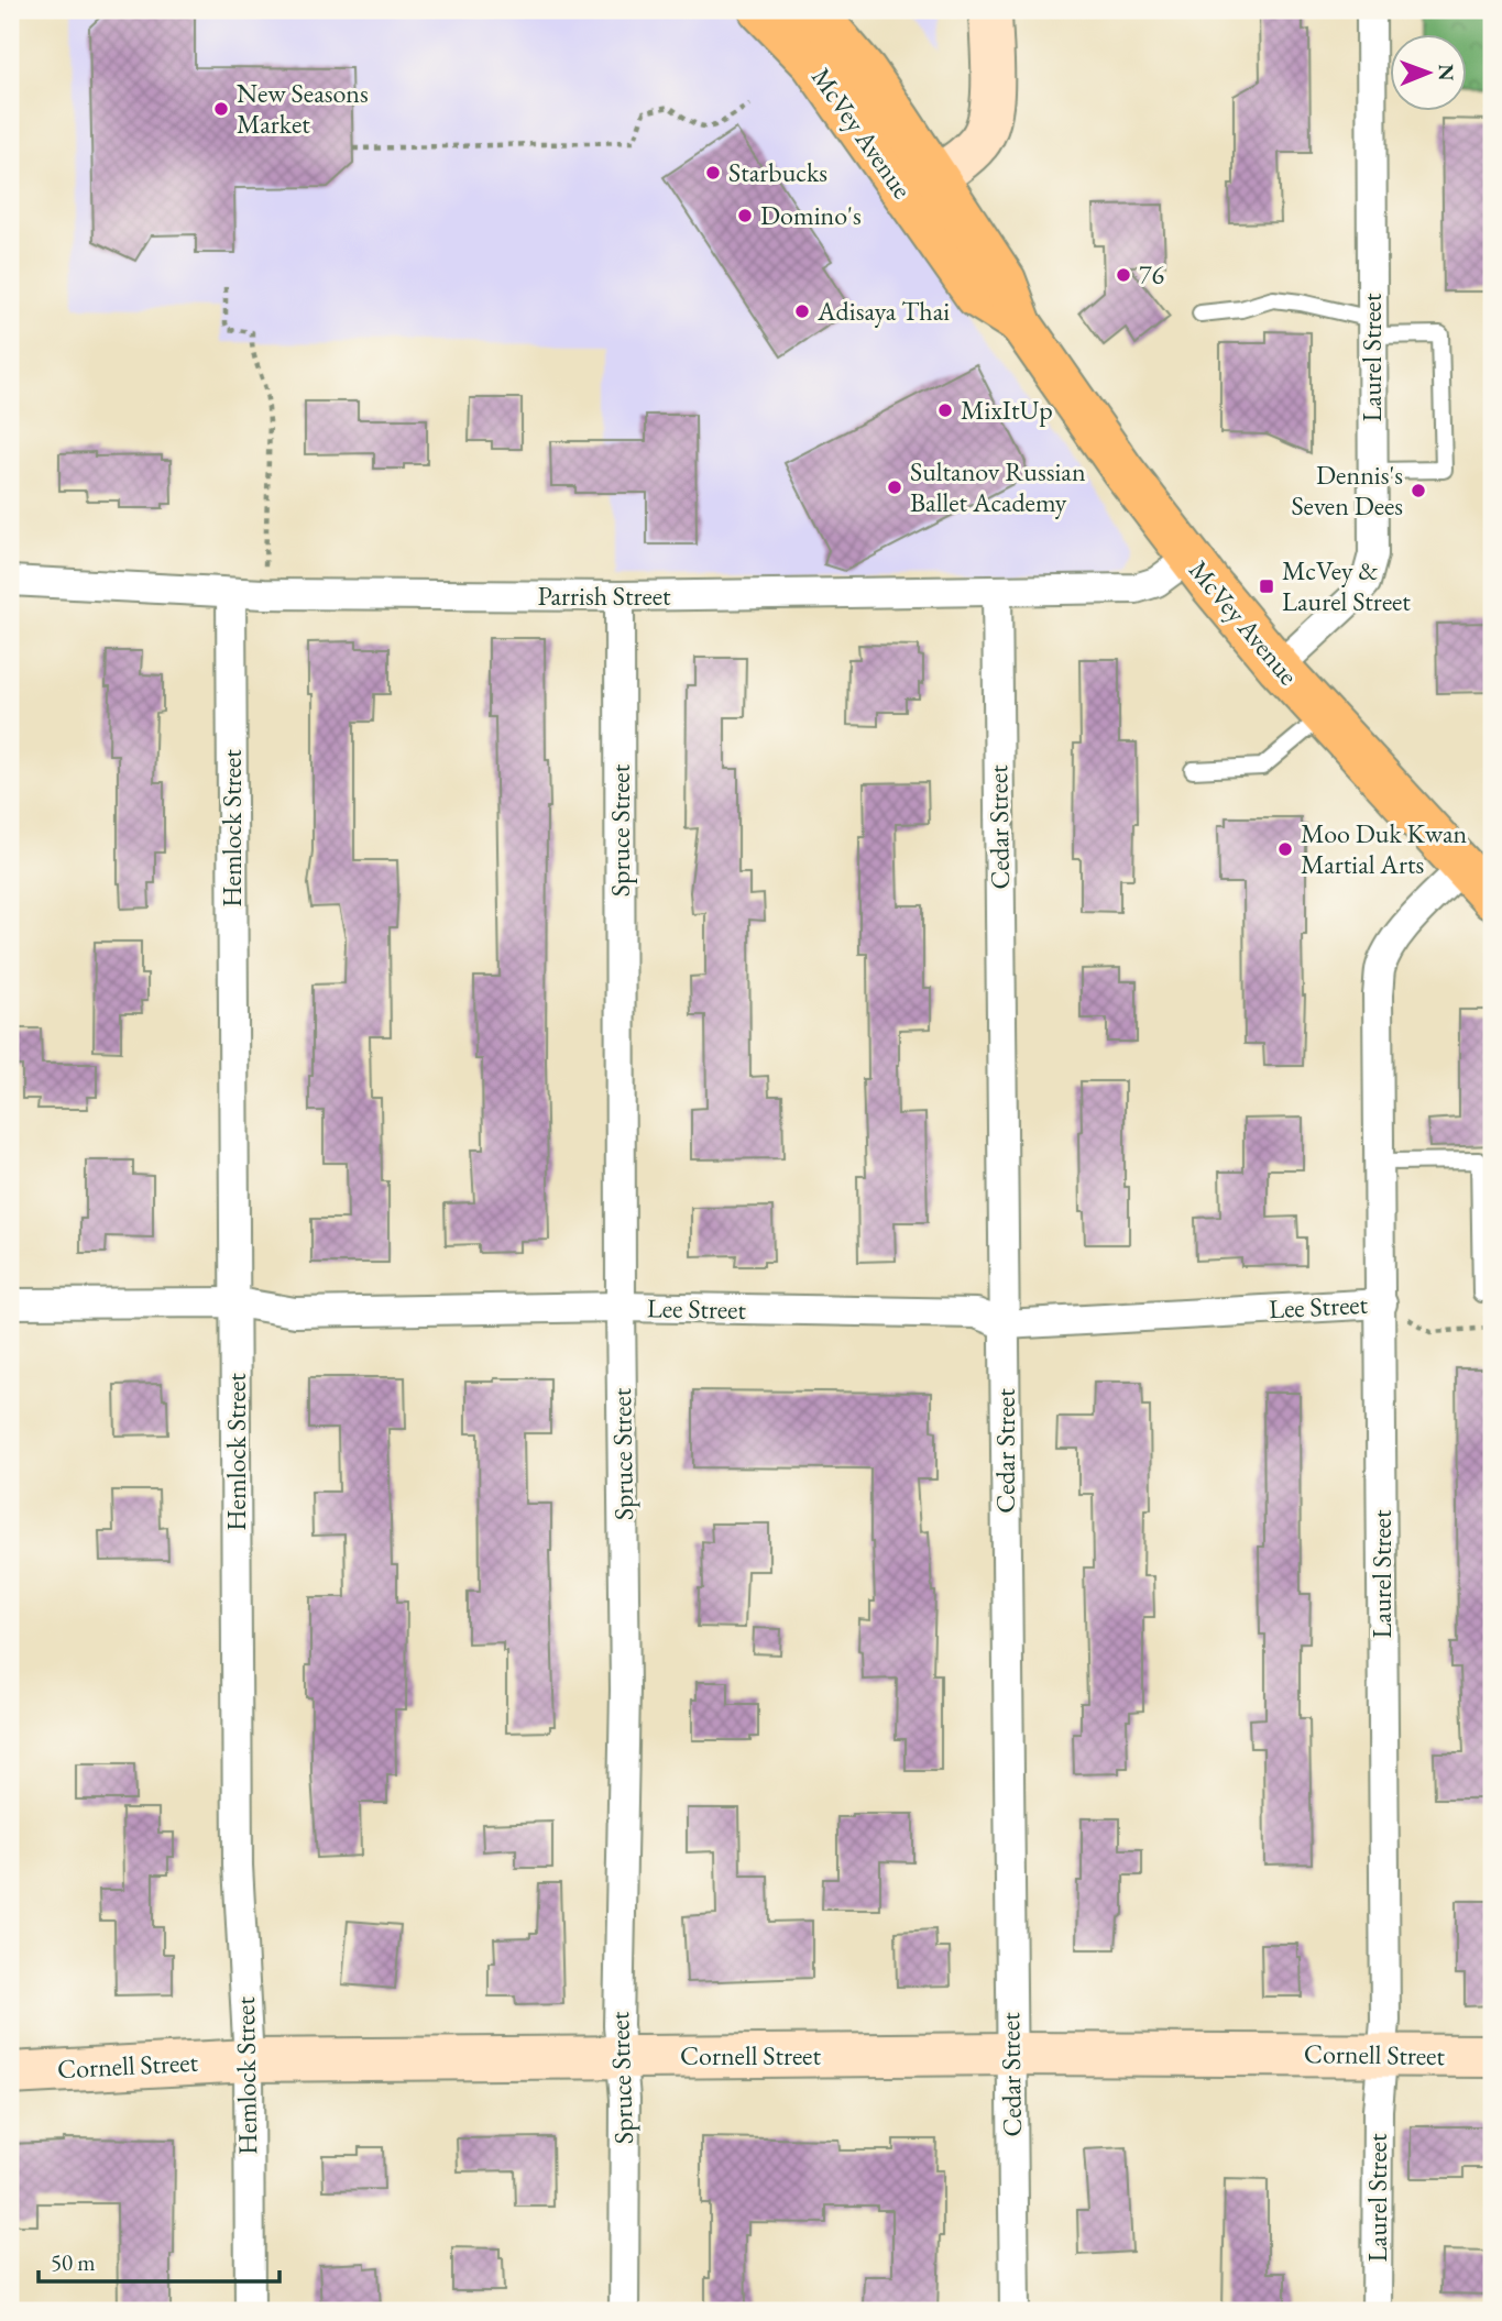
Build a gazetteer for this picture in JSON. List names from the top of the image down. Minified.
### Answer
{"streets":{"main road":["McVey Avenue"],"street":["Laurel Street","Parrish Street","Cedar Street","Hemlock Street","Spruce Street","Lee Street","Cornell Street"]},"crossings":[["McVey Avenue","Laurel Street"],["McVey Avenue","Parrish Street"],["Laurel Street","Lee Street"],["Laurel Street","Cornell Street"],["Parrish Street","Cedar Street"],["Parrish Street","Hemlock Street"],["Parrish Street","Spruce Street"],["Cedar Street","Lee Street"],["Cedar Street","Cornell Street"],["Hemlock Street","Lee Street"],["Hemlock Street","Cornell Street"],["Spruce Street","Lee Street"],["Spruce Street","Cornell Street"]],"places":{"other":["New Seasons Market","Starbucks","Domino's","76","Adisaya Thai","MixItUp","Sultanov Russian Ballet Academy","Dennis's Seven Dees","Moo Duk Kwan Martial Arts"],"transit":["McVey & Laurel Street"]},"scale_bar":"50 m","north":"right"}
